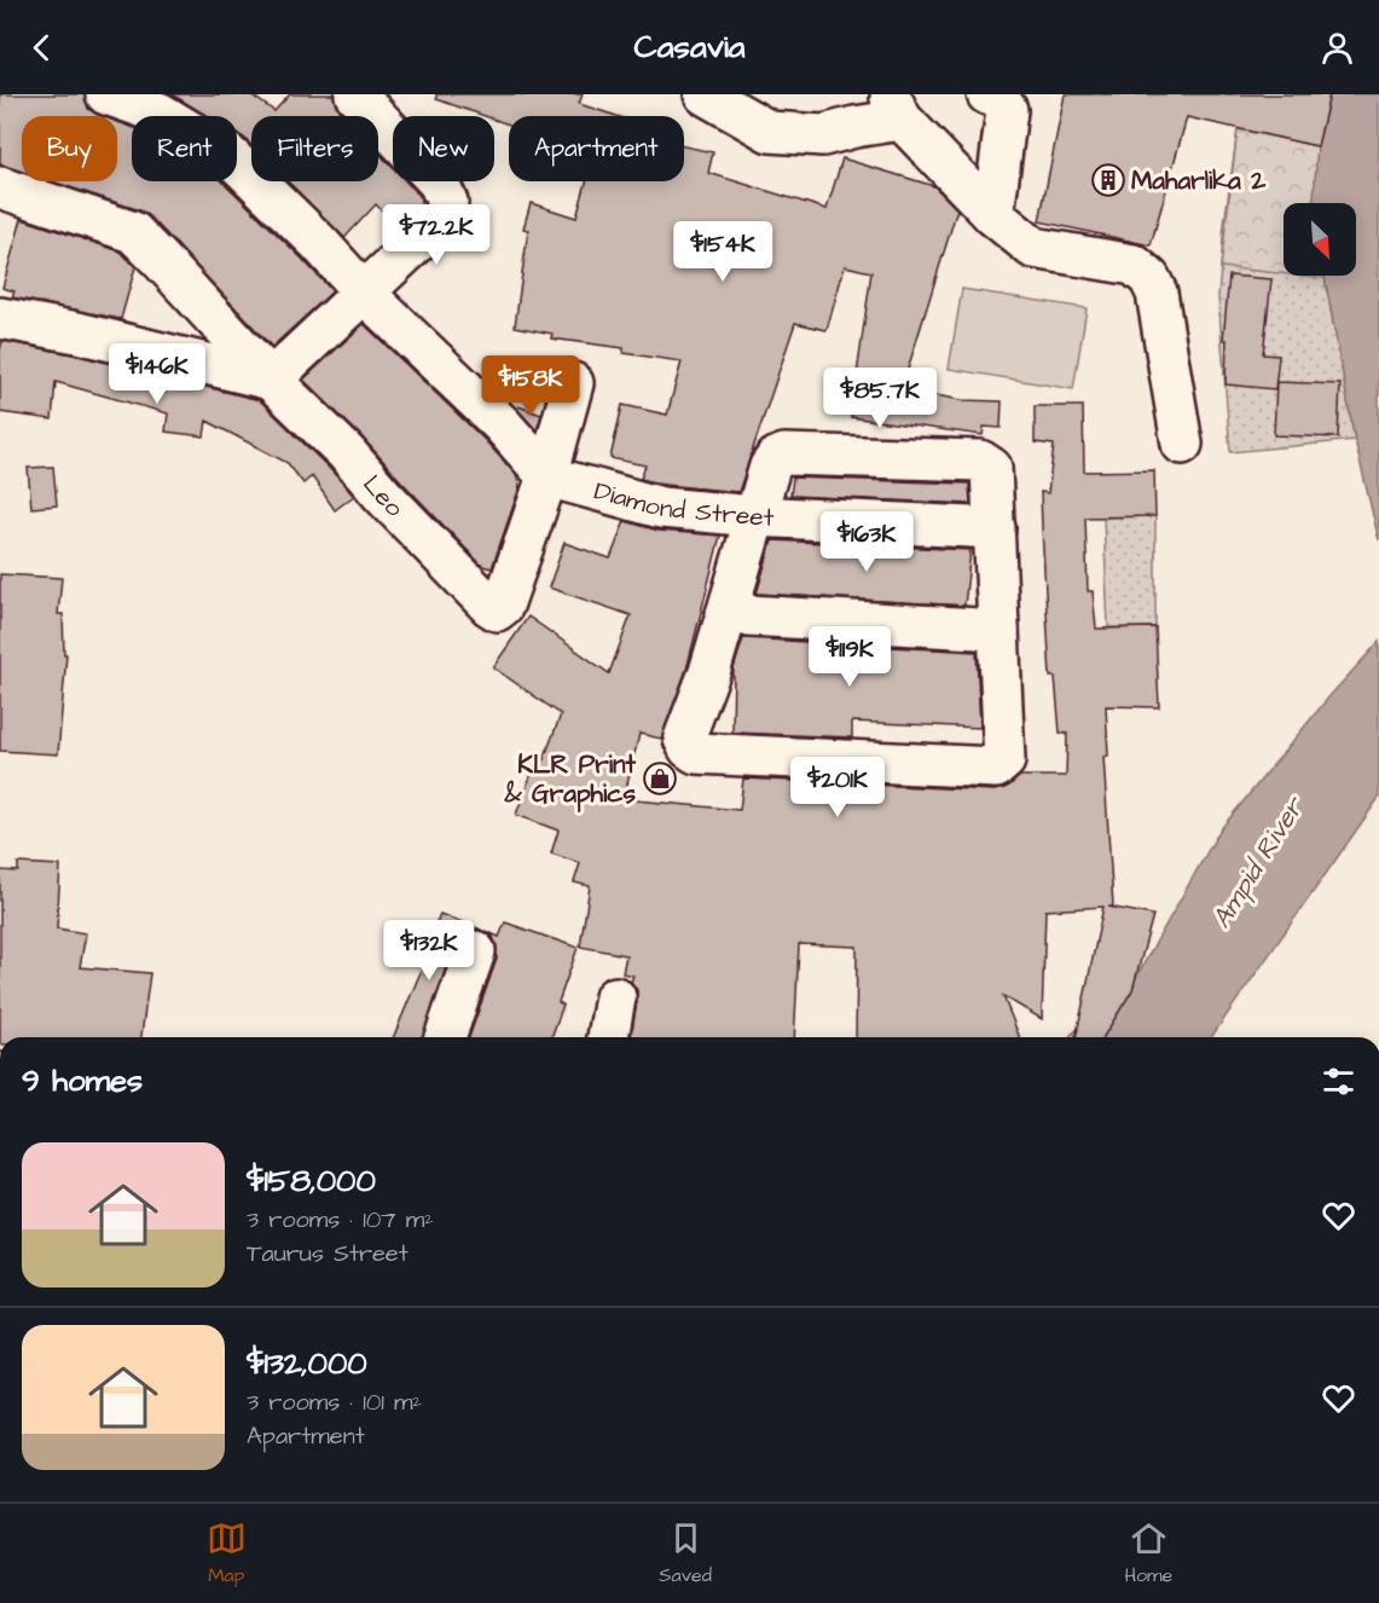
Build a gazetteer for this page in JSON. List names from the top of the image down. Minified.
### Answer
{"streets":{"street":["Leo","Diamond Street"]},"crossings":[["Leo","Diamond Street"]],"water":["Ampid River"],"places":{"building":["Maharlika 2"],"shop":["KLR Print & Graphics"]},"north":"bottom right","page":{"header":"Casavia","chip":["Buy","Rent","Filters","New","Apartment"],"price":["$72.2K","$154K","$146K","$158K","$85.7K","$163K","$119K","$201K","$132K"],"heading":"9 homes","list":[{"name":"$158,000","note":"3 rooms · 107 m² · Taurus Street"},{"name":"$132,000","note":"3 rooms · 101 m² · Apartment"}],"tabs":["Map","Saved","Home"]}}
